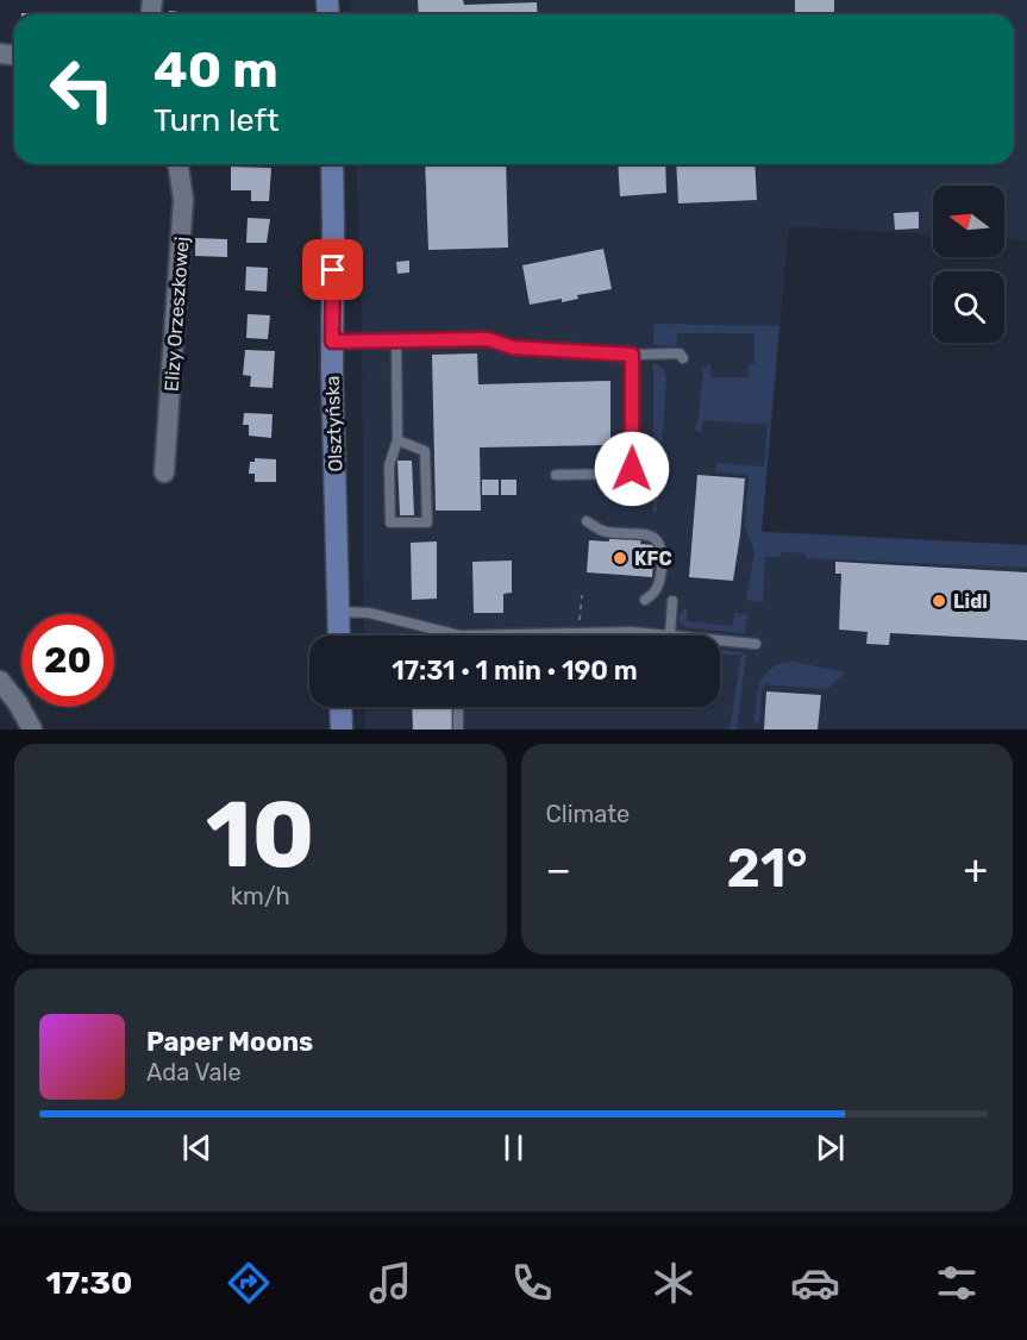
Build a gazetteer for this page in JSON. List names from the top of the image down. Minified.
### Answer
{"streets":{"street":["Elizy Orzeszkowej","Olsztyńska"]},"places":["KFC","Lidl"],"north":"left","page":{"turn":["40 m","Turn left"],"limit":"20","trip":"17:31 · 1 min · 190 m","tile":[["10","km/h"],"Climate"],"heat":["−","21°","+"],"song":["Paper Moons","Ada Vale"],"tabs":"17:30"}}
